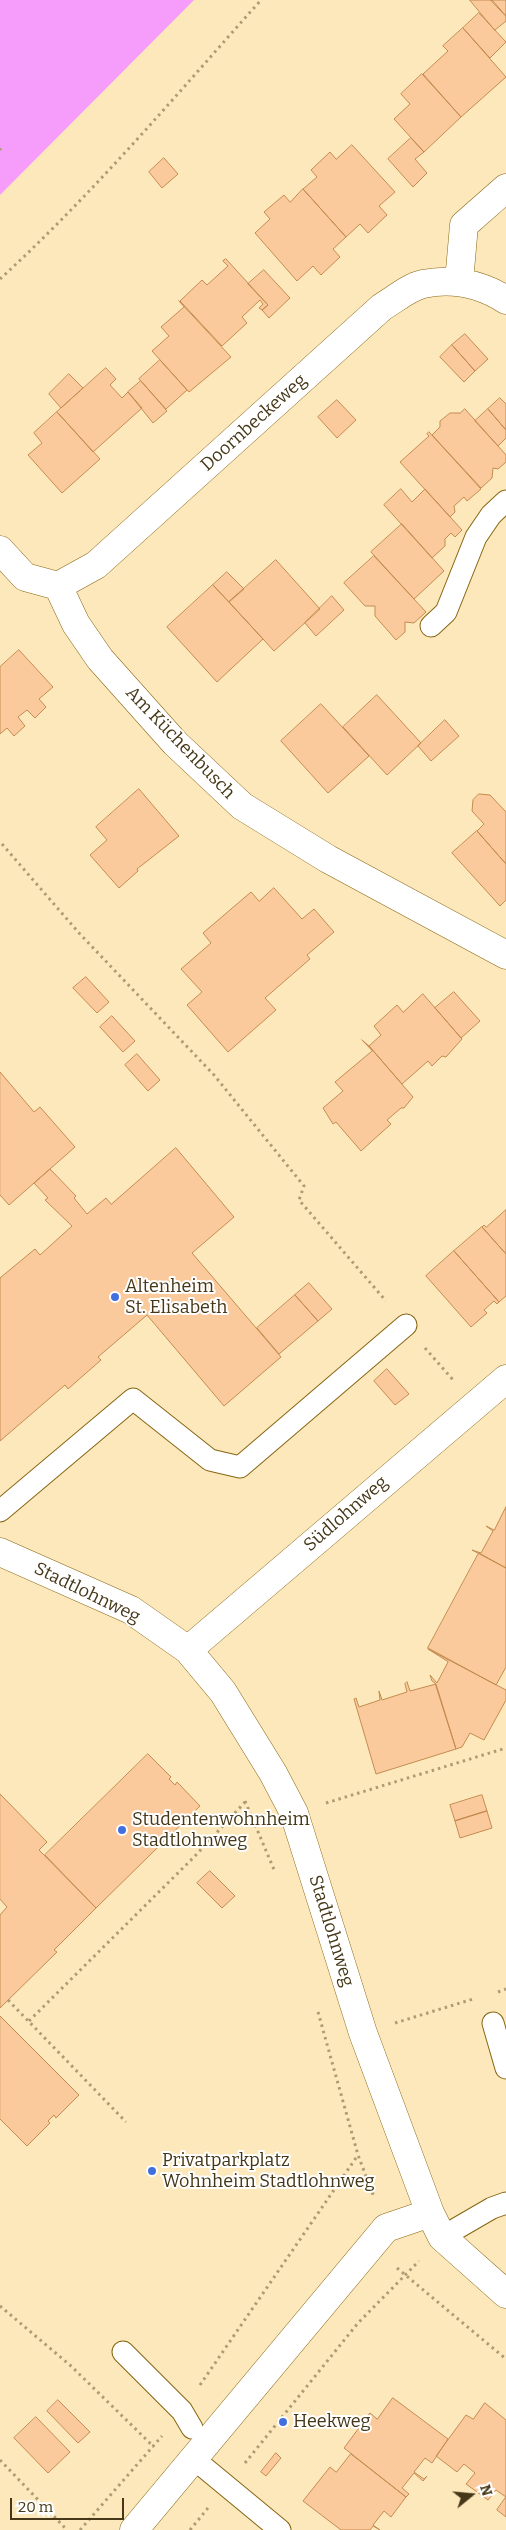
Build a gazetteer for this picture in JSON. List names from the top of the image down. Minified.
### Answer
{"streets":{"street":["Doornbeckeweg","Am Küchenbusch","Südlohnweg","Stadtlohnweg"]},"crossings":[["Doornbeckeweg","Am Küchenbusch"],["Südlohnweg","Stadtlohnweg"]],"places":["Altenheim St. Elisabeth","Studentenwohnheim Stadtlohnweg","Privatparkplatz Wohnheim Stadtlohnweg","Heekweg"],"scale_bar":"20 m","north":"right"}
